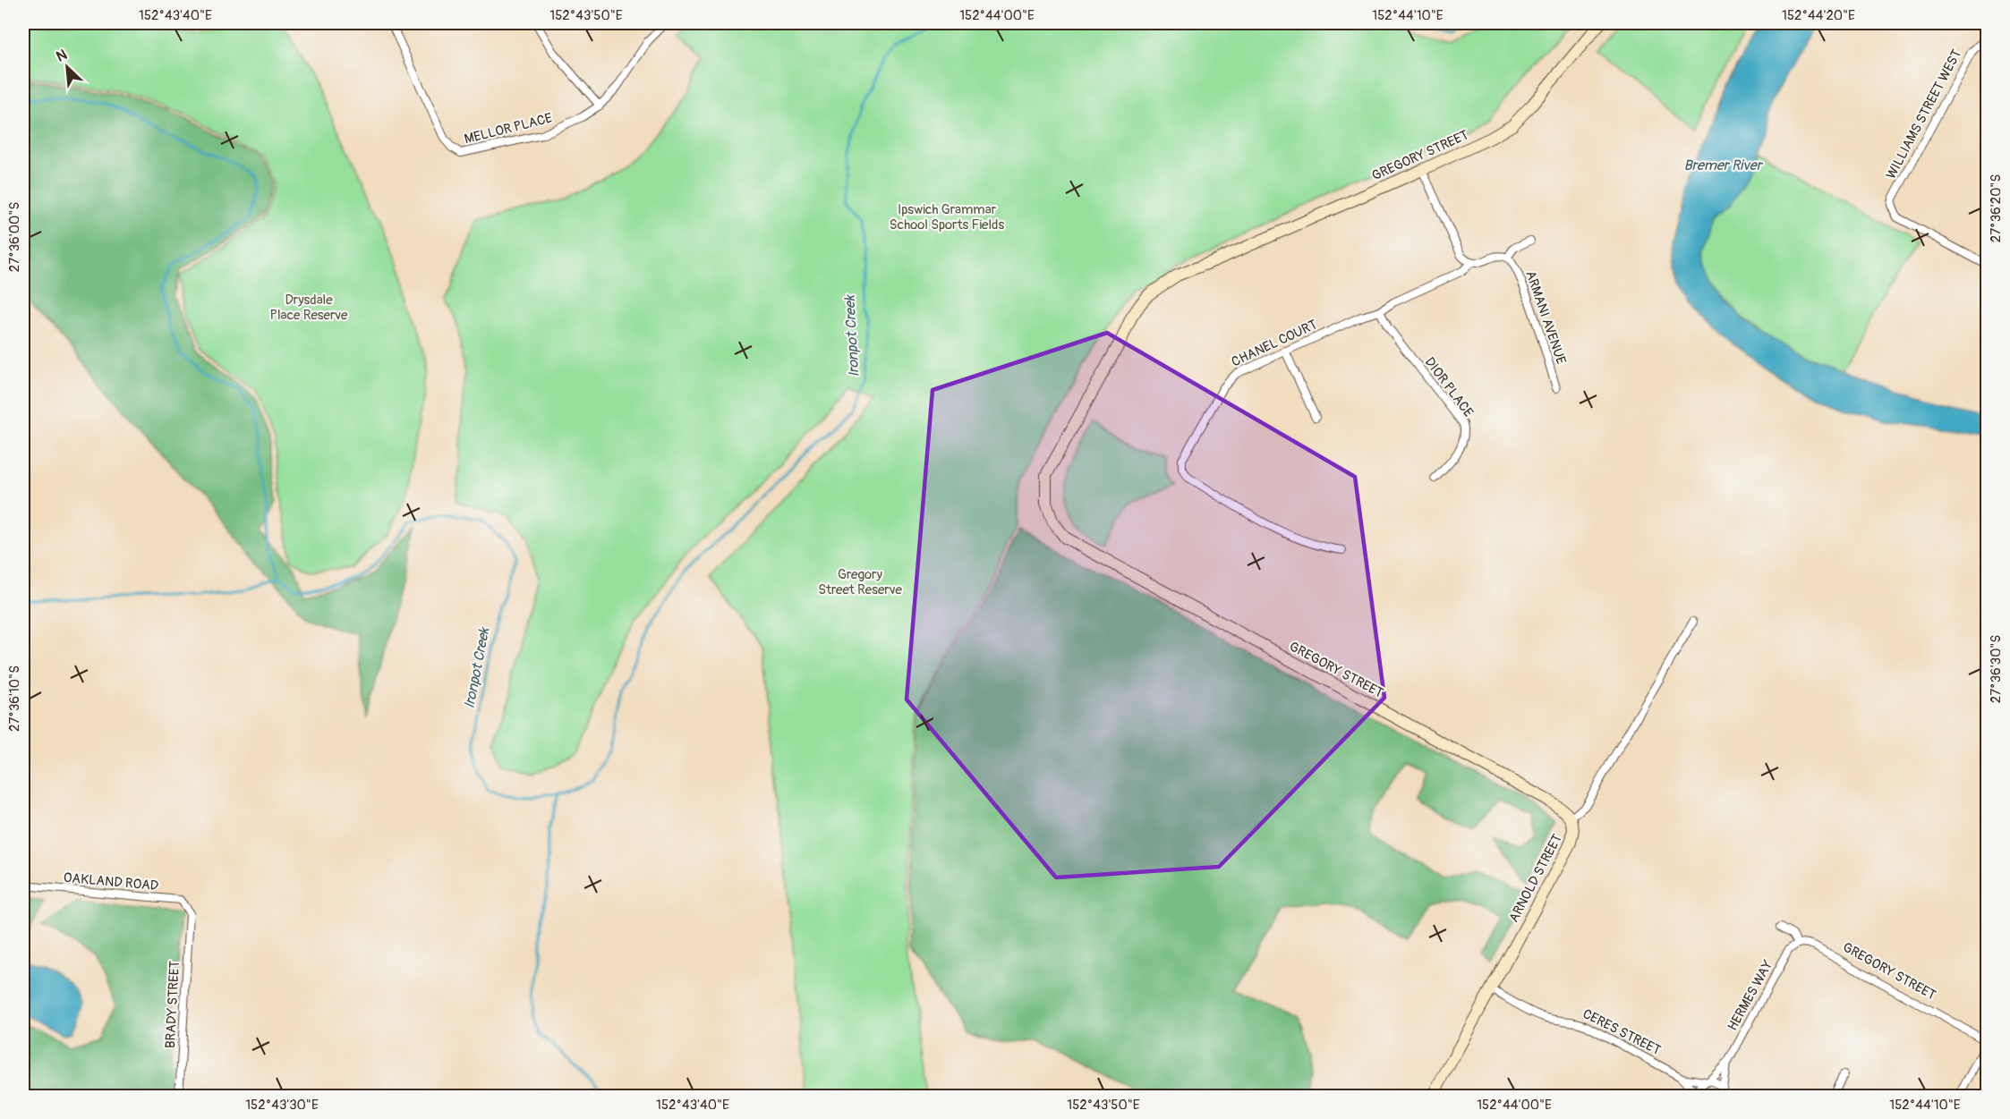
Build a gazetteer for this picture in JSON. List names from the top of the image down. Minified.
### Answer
{"streets":{"main road":["GREGORY STREET","ARNOLD STREET"],"street":["WILLIAMS STREET WEST","MELLOR PLACE","ARMANI AVENUE","CHANEL COURT","DIOR PLACE","OAKLAND ROAD","HERMES WAY","BRADY STREET","CERES STREET"]},"crossings":[["GREGORY STREET","ARNOLD STREET"],["GREGORY STREET","HERMES WAY"],["CHANEL COURT","DIOR PLACE"],["ARNOLD STREET","CERES STREET"],["OAKLAND ROAD","BRADY STREET"],["HERMES WAY","CERES STREET"]],"water":["Bremer River","Ironpot Creek"],"parks":["Ipswich Grammar School Sports Fields","Drysdale Place Reserve","Gregory Street Reserve"],"north":"top left","coordinates":["152°43'40\"E","152°43'50\"E","152°44'00\"E","152°44'10\"E","152°44'20\"E","27°36'20\"S","27°36'00\"S","27°36'30\"S","27°36'10\"S","152°43'30\"E"]}
